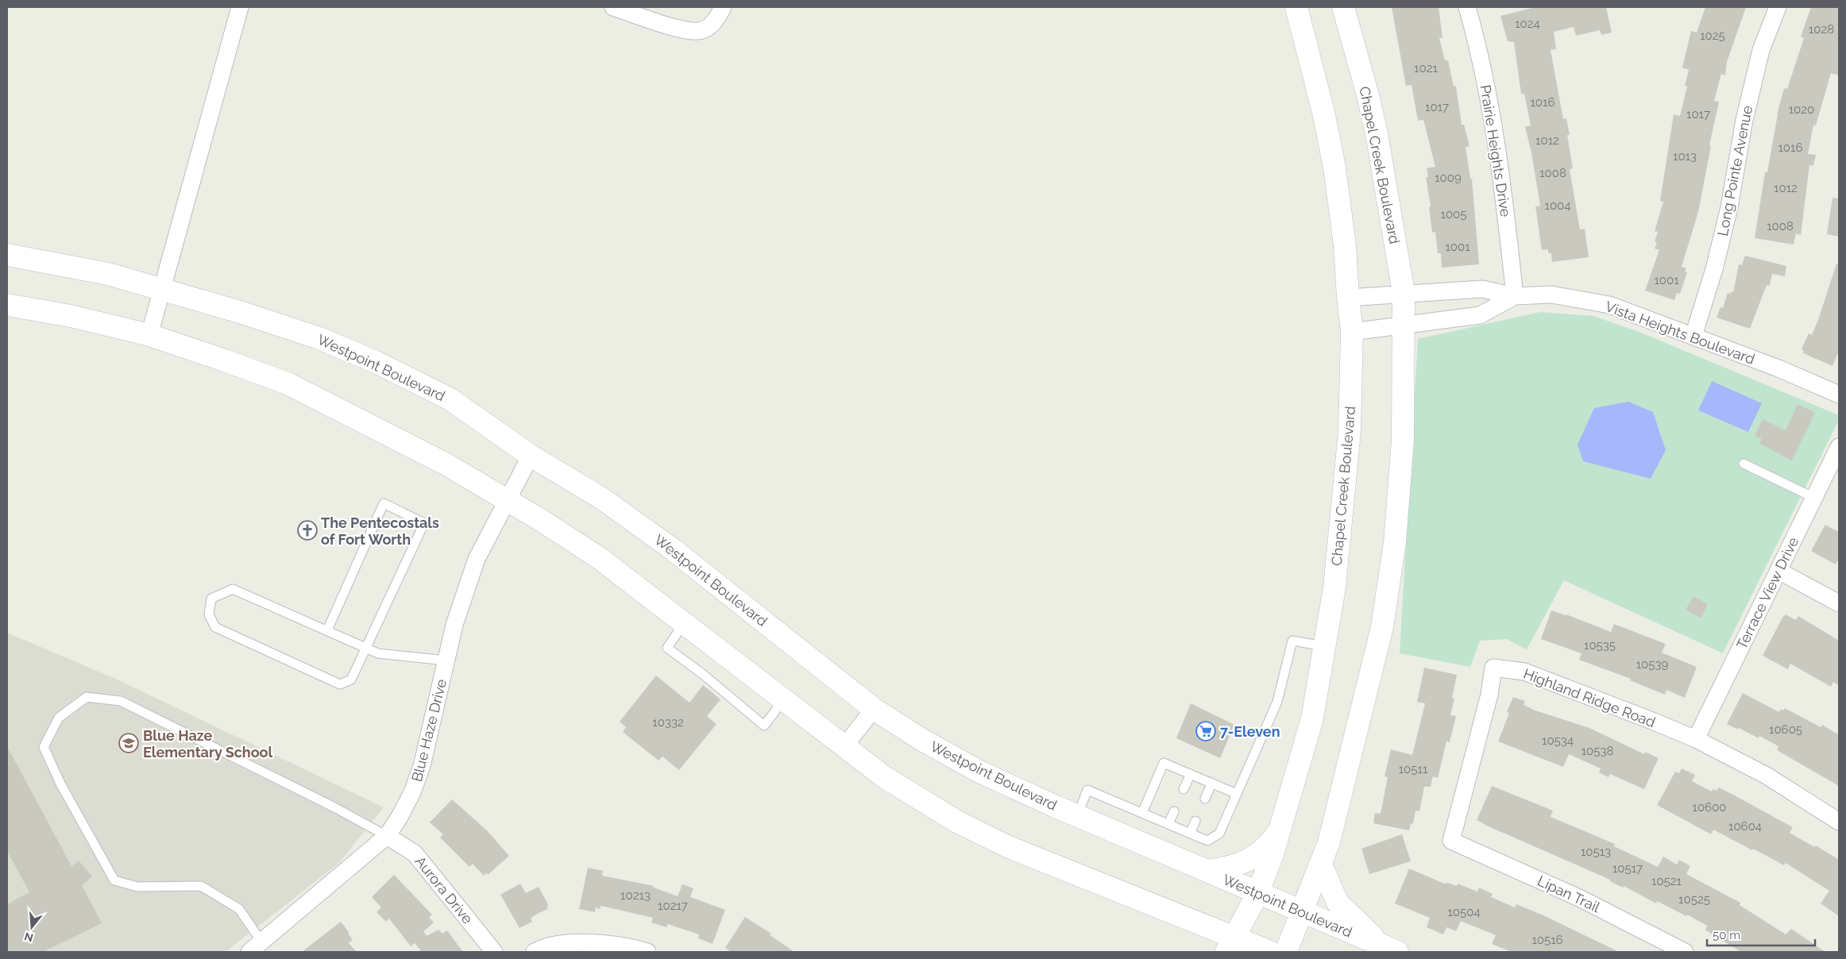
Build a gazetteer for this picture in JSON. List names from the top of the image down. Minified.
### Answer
{"streets":{"main road":["Chapel Creek Boulevard","Westpoint Boulevard"],"street":["Prairie Heights Drive","Long Pointe Avenue","Vista Heights Boulevard","Terrace View Drive","Highland Ridge Road","Blue Haze Drive","Aurora Drive","Lipan Trail"]},"crossings":[["Prairie Heights Drive","Vista Heights Boulevard"],["Chapel Creek Boulevard","Vista Heights Boulevard"],["Chapel Creek Boulevard","Westpoint Boulevard"],["Long Pointe Avenue","Vista Heights Boulevard"],["Westpoint Boulevard","Blue Haze Drive"],["Terrace View Drive","Highland Ridge Road"],["Highland Ridge Road","Lipan Trail"],["Blue Haze Drive","Aurora Drive"]],"places":{"church":["The Pentecostals of Fort Worth"],"supermarket":["7-Eleven"],"school or university":["Blue Haze Elementary School"]},"house_numbers":["1024","1028","1025","1021","1016","1017","1020","1017","1012","1016","1013","1008","1009","1012","1004","1005","1008","1001","1001","10535","10539","10332","10605","10534","10538","10511","10600","10604","10513","10517","10521","10213","10525","10217","10504","10516"],"scale_bar":"50 m","north":"bottom"}
